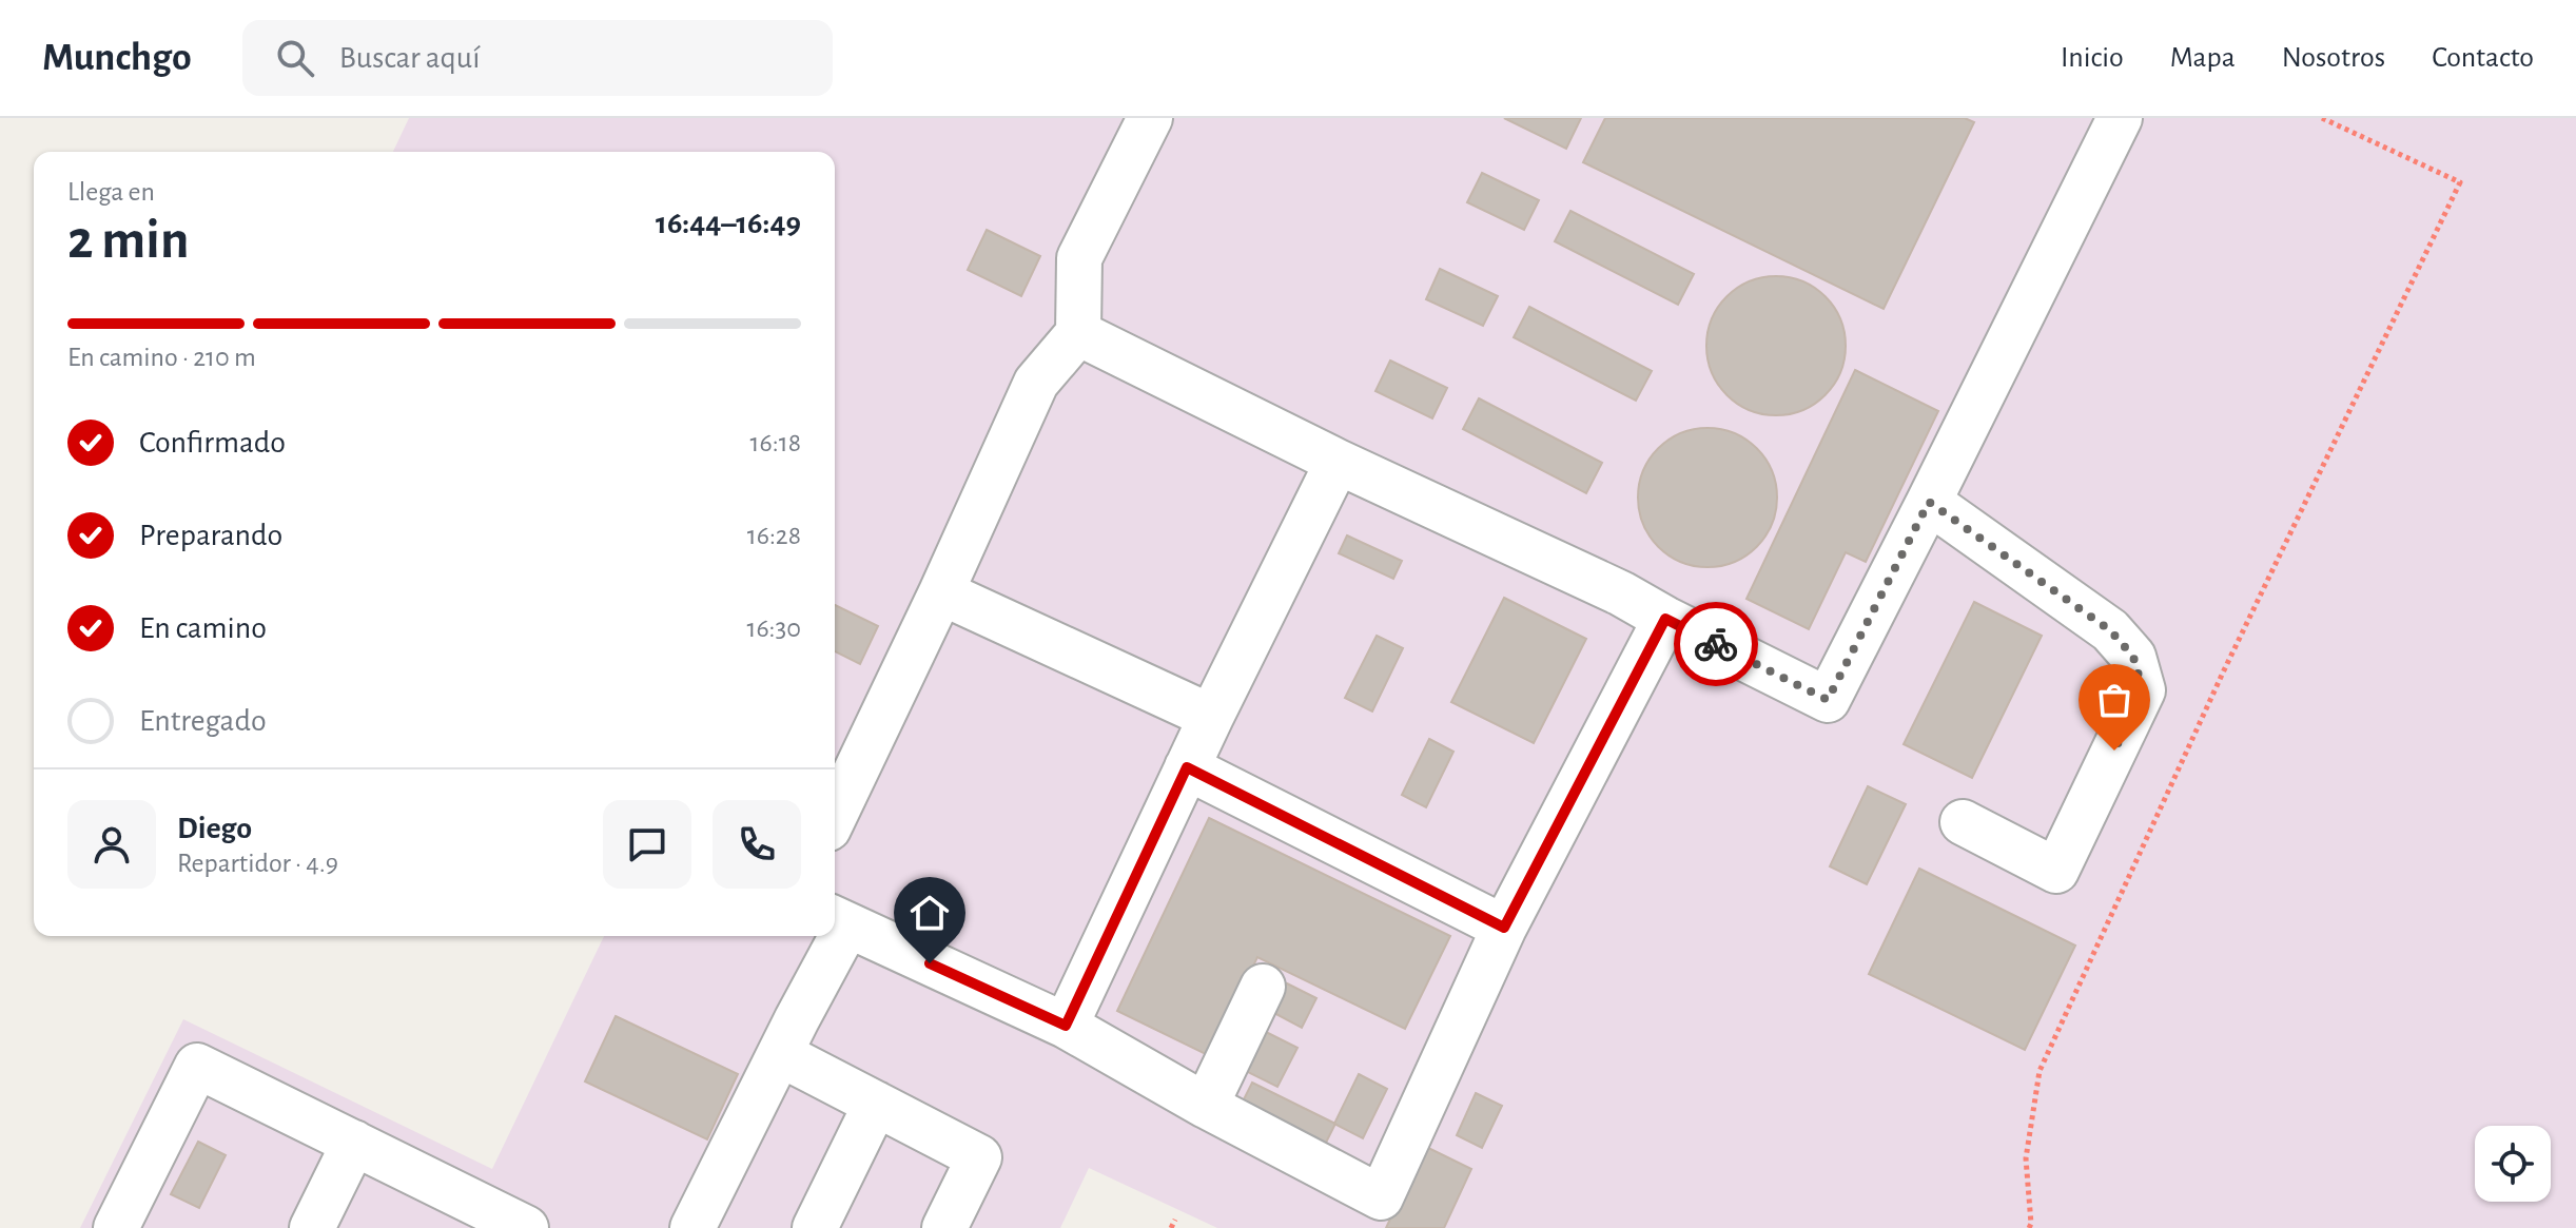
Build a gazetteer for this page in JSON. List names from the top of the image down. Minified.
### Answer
{"page":{"header":"Munchgo","search":"Buscar aquí","nav":["Inicio","Mapa","Nosotros","Contacto"],"heading":["2 min","Llega en","16:44–16:49"],"panel":["Diego","Repartidor · 4.9"],"bar":"En camino · 210 m","list":[["Confirmado","16:18"],["Preparando","16:28"],["En camino","16:30"],"Entregado"]}}
